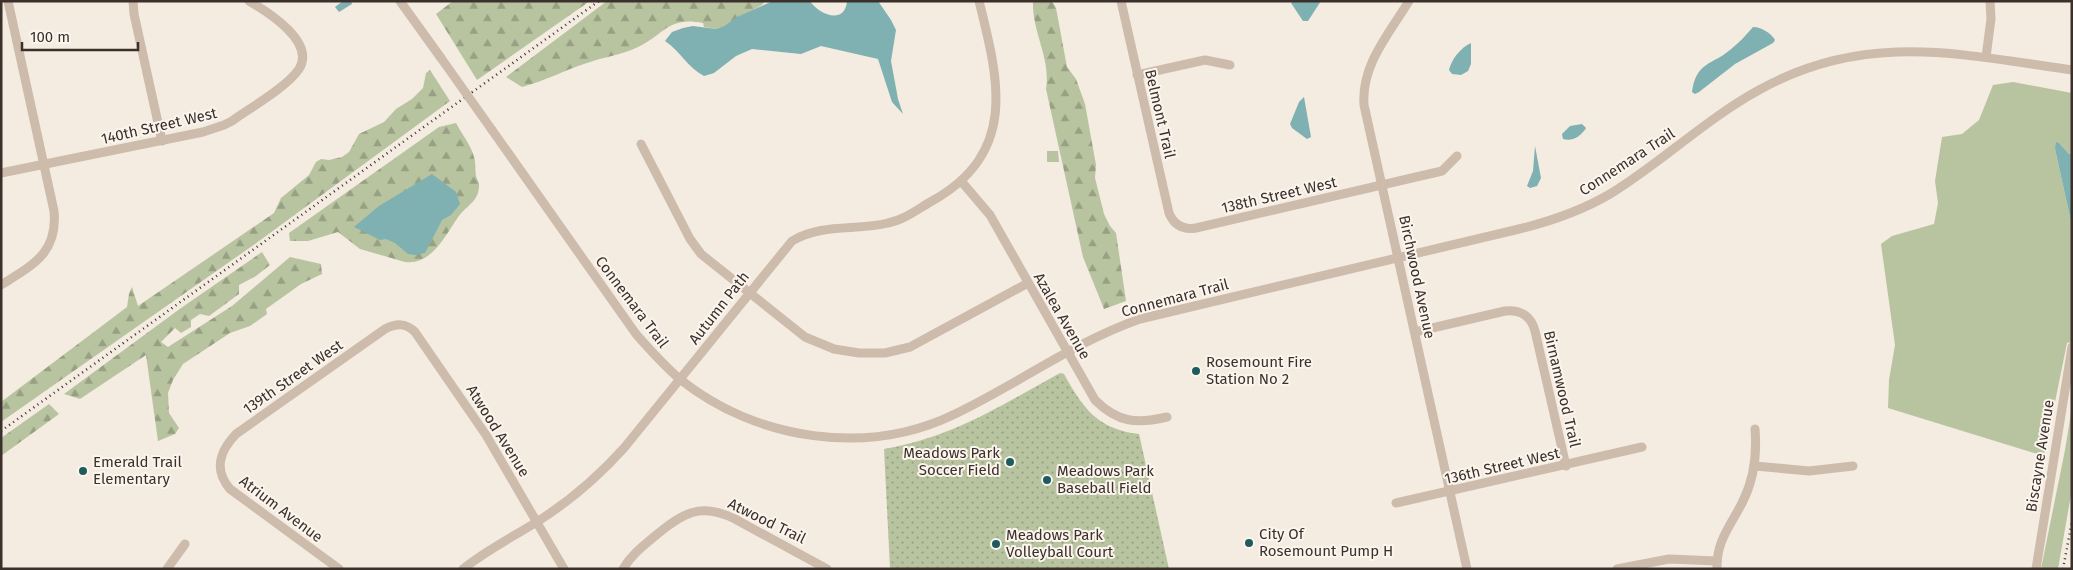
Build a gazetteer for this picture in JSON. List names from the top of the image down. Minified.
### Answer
{"streets":{"street":["Belmont Trail","140th Street West","Connemara Trail","138th Street West","Birchwood Avenue","Autumn Path","Azalea Avenue","139th Street West","Birnamwood Trail","Atwood Avenue","Biscayne Avenue","136th Street West","Atrium Avenue","Atwood Trail"]},"crossings":[["Belmont Trail","138th Street West"],["Connemara Trail","Birchwood Avenue"],["Connemara Trail","Autumn Path"],["Connemara Trail","Azalea Avenue"],["138th Street West","Birchwood Avenue"],["Birchwood Avenue","Birnamwood Trail"],["Birchwood Avenue","136th Street West"],["Autumn Path","Azalea Avenue"],["Autumn Path","Atwood Avenue"],["139th Street West","Atwood Avenue"],["139th Street West","Atrium Avenue"],["Birnamwood Trail","136th Street West"]],"places":["Rosemount Fire Station No 2","Meadows Park Soccer Field","Emerald Trail Elementary","Meadows Park Baseball Field","City Of Rosemount Pump H","Meadows Park Volleyball Court"],"scale_bar":"100 m"}
